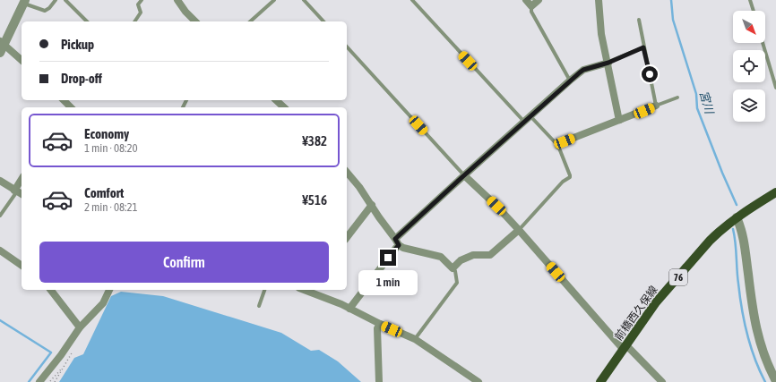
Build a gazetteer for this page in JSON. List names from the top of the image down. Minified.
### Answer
{"streets":{"main road":["76","前橋西久保線"]},"water":["宮川"],"north":"bottom right","page":{"banner":["Pickup","Drop-off"],"list":[{"name":"Economy","note":"1 min · 08:20","value":"¥382"},{"name":"Comfort","note":"2 min · 08:21","value":"¥516"}],"buttons":"Confirm","bubble":"1 min"}}
